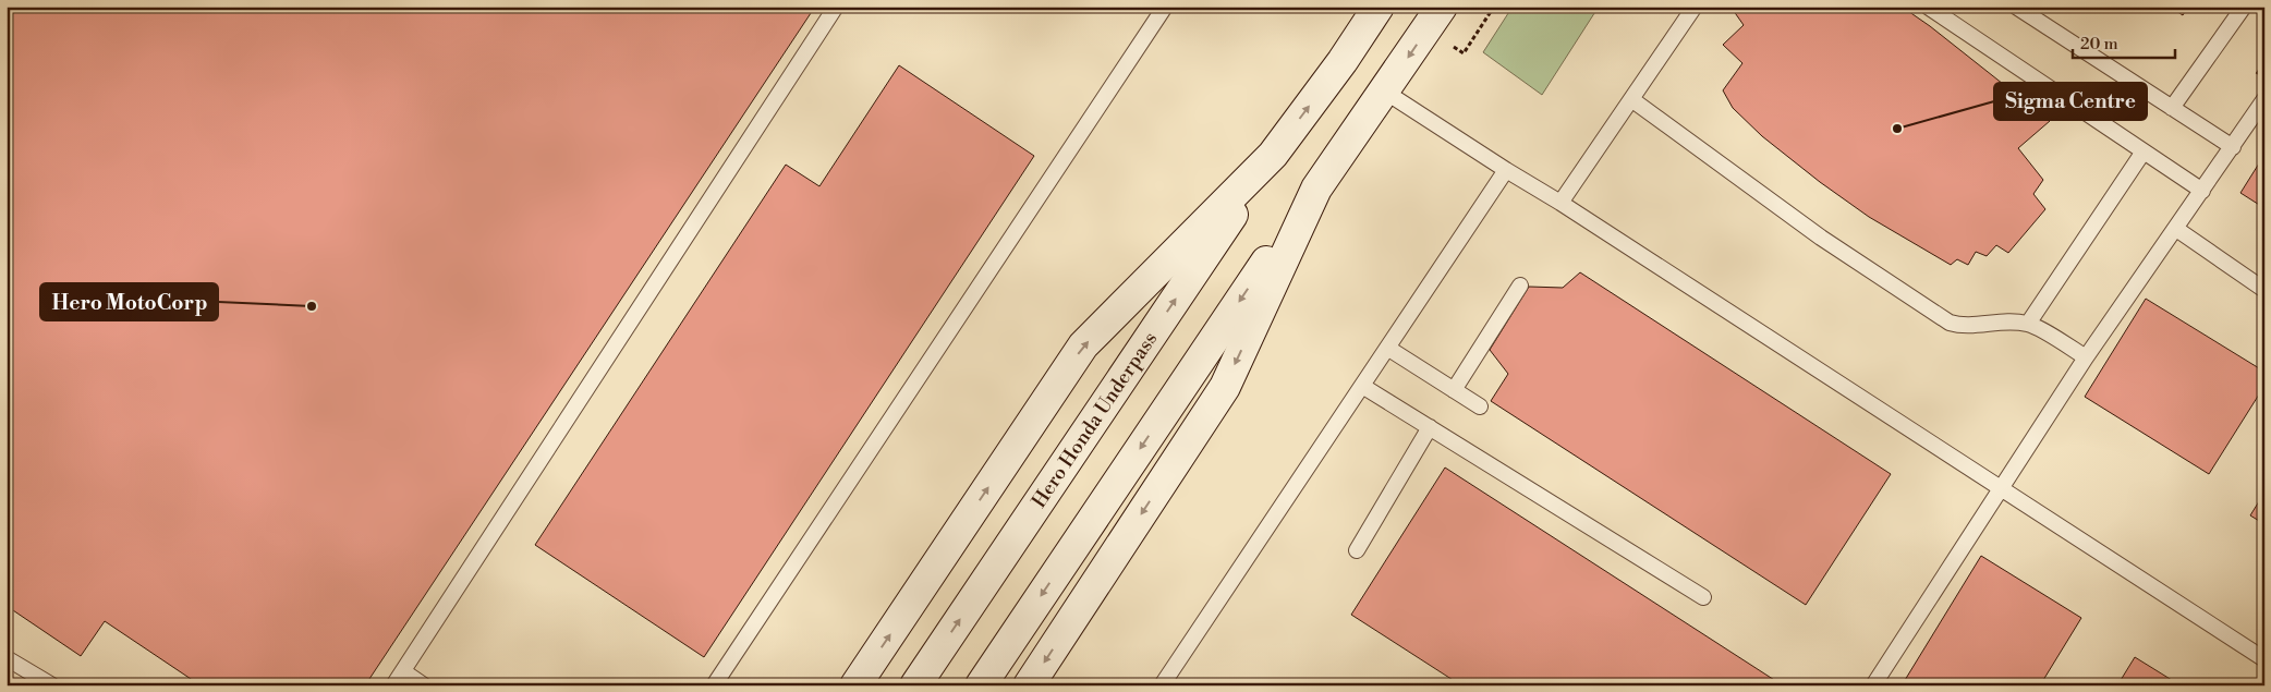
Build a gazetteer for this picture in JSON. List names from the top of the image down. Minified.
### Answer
{"streets":{"main road":["Hero Honda Underpass"]},"places":["Sigma Centre","Hero MotoCorp"],"scale_bar":"20 m"}
